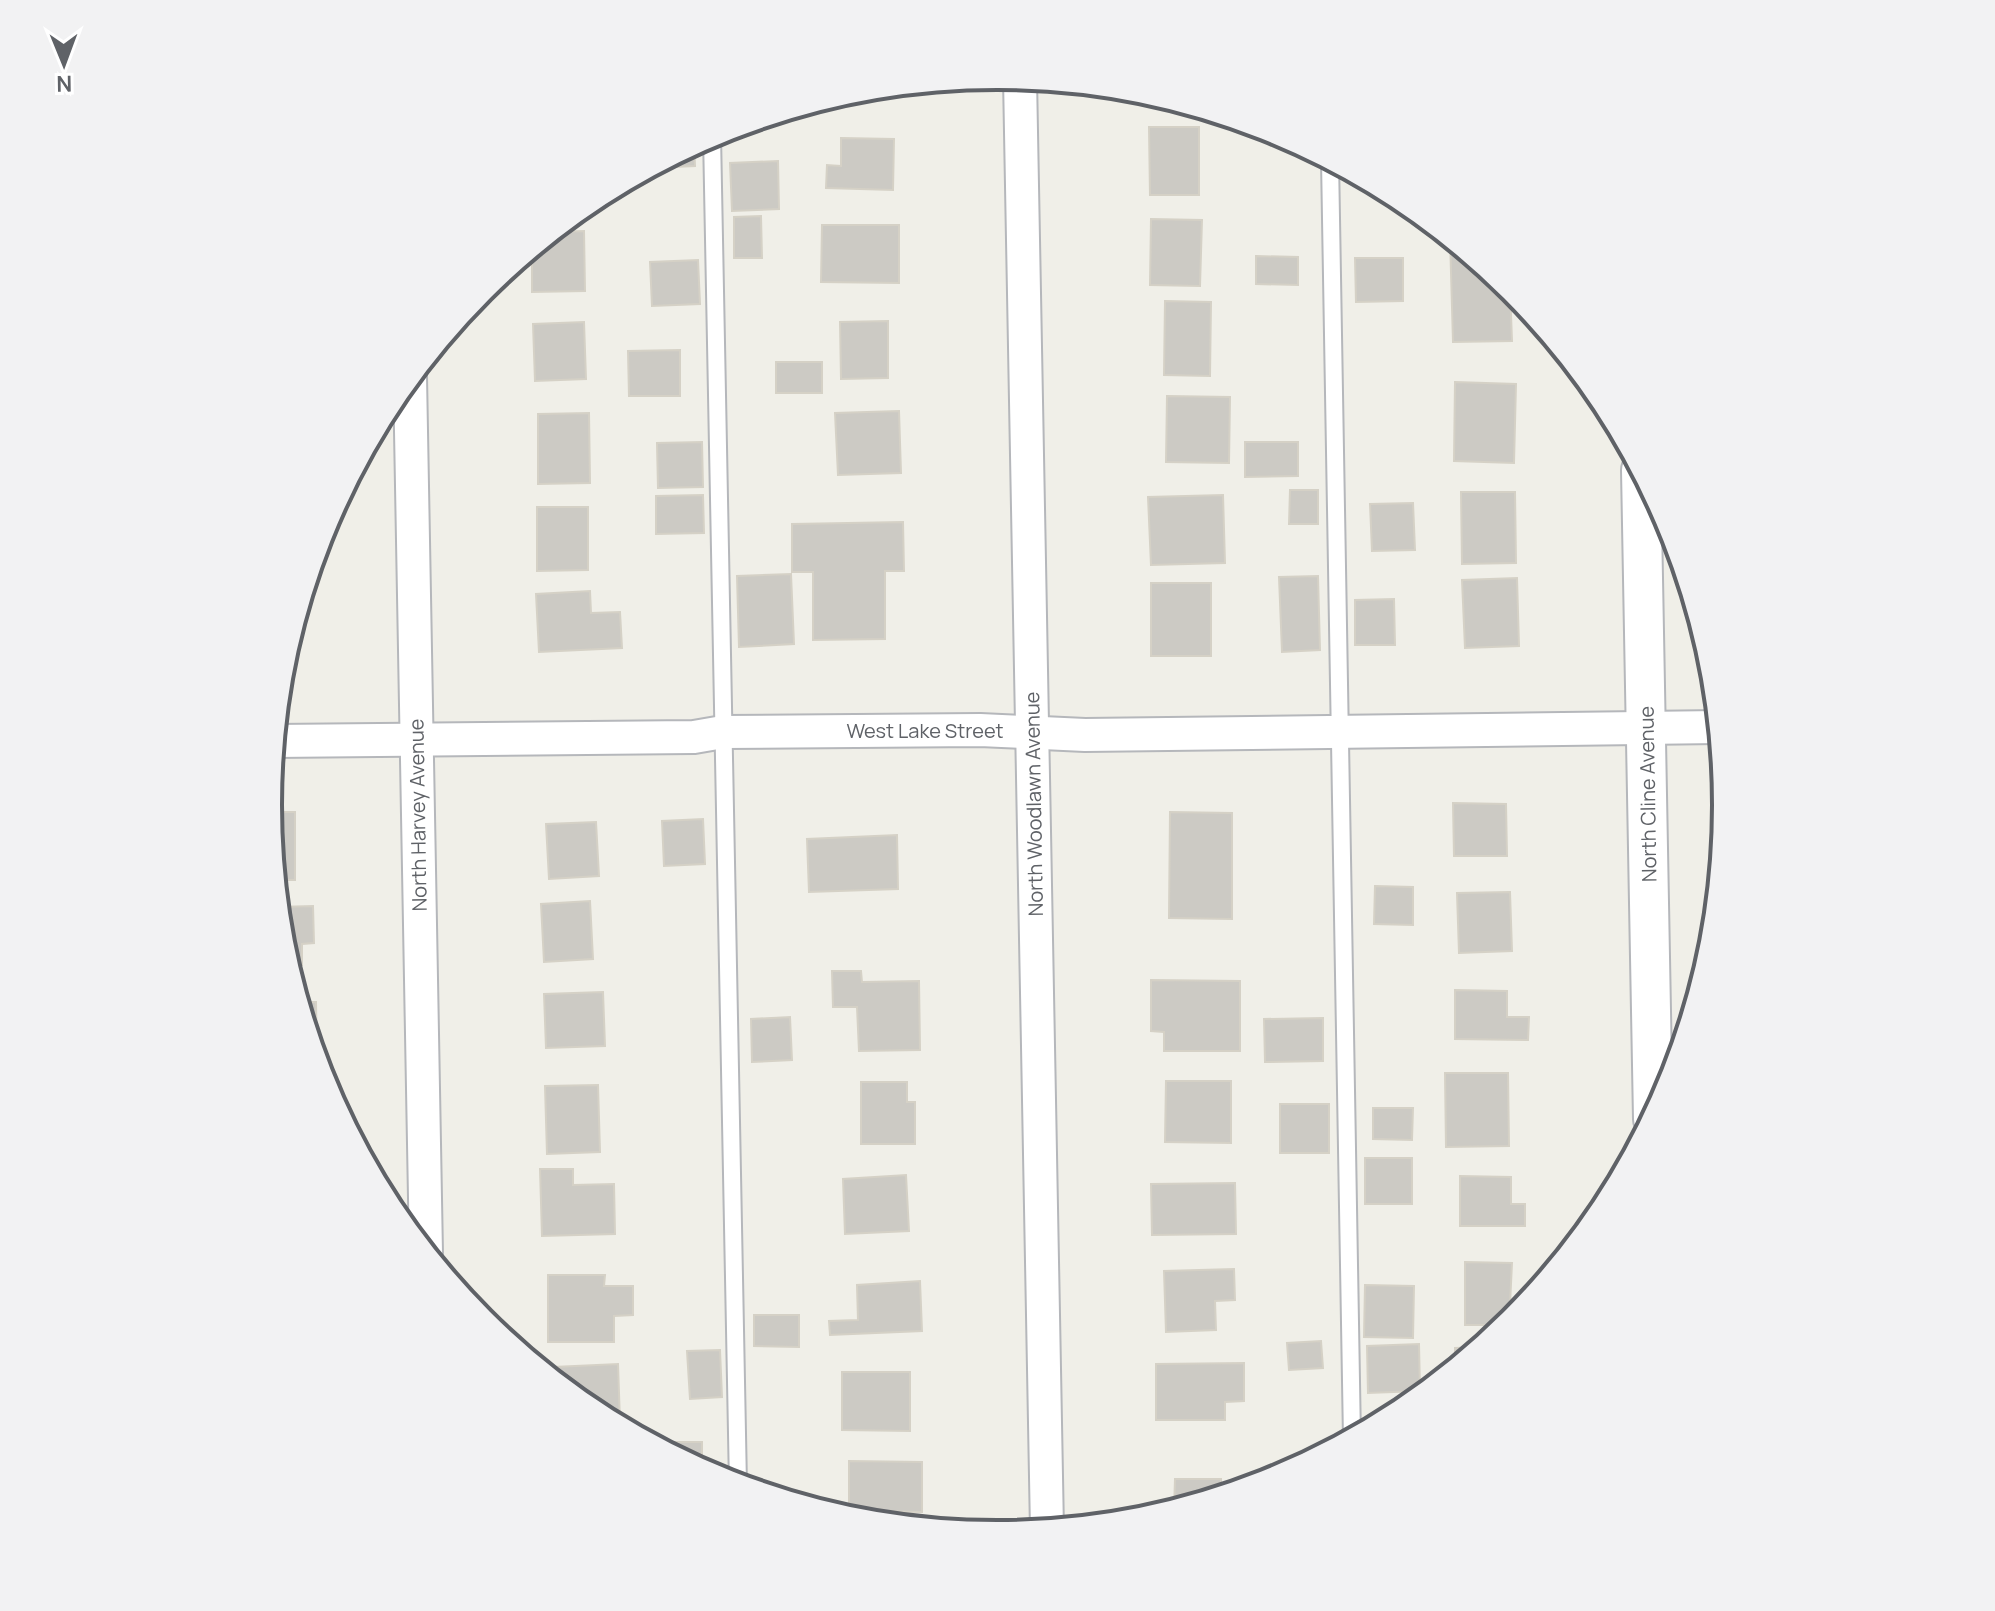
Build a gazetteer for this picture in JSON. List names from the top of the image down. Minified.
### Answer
{"streets":{"street":["West Lake Street","North Cline Avenue","North Woodlawn Avenue","North Harvey Avenue"]},"crossings":[["West Lake Street","North Cline Avenue"],["West Lake Street","North Woodlawn Avenue"],["West Lake Street","North Harvey Avenue"]],"north":"bottom"}
